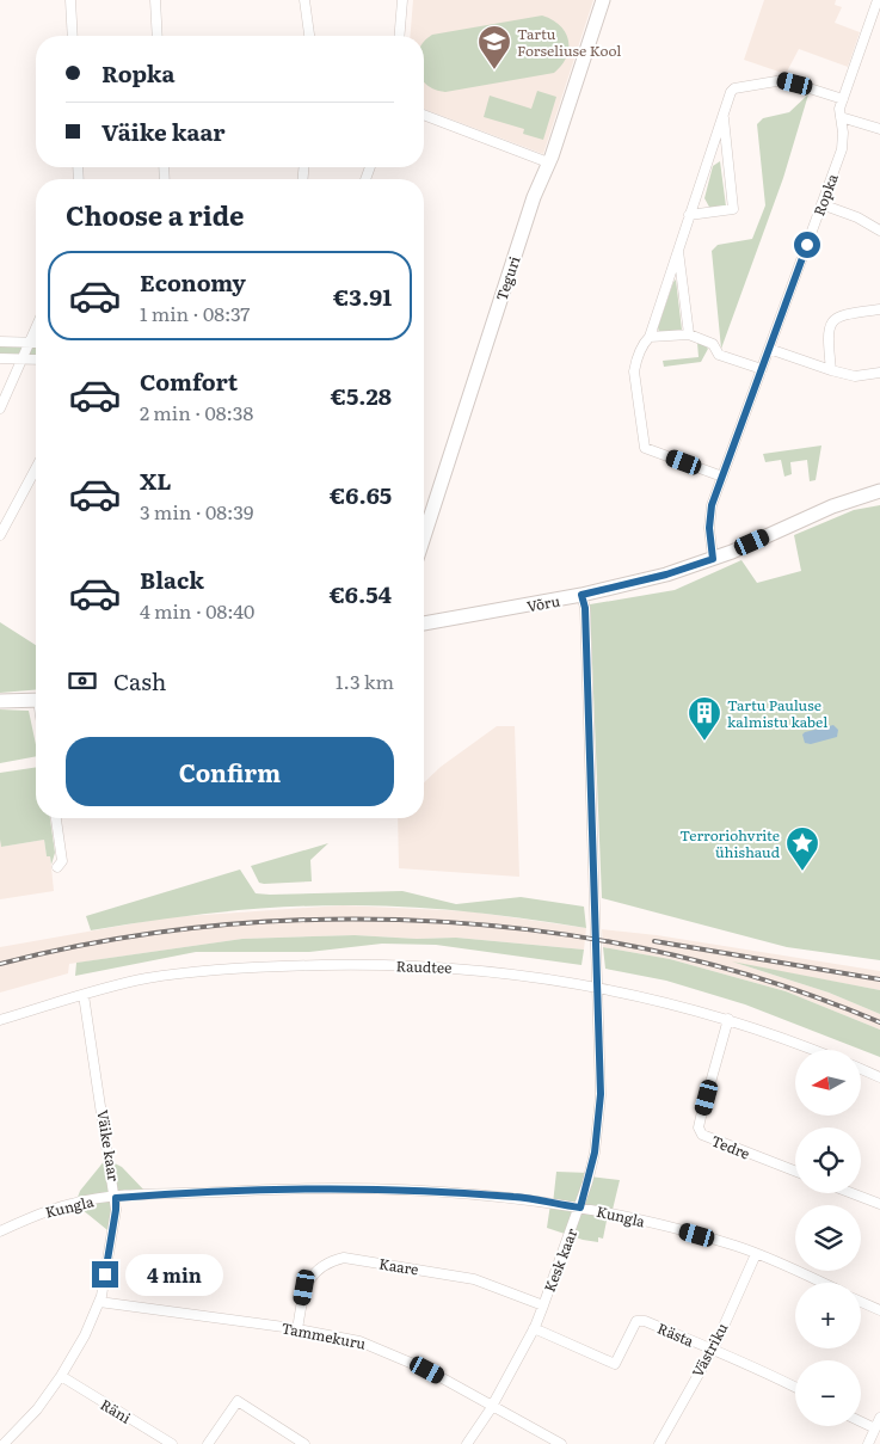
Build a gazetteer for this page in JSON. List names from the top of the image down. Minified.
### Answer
{"streets":{"street":["Ropka","Teguri","Võru","Raudtee","Väike kaar","Tedre","Kungla","Kesk kaar","Kaare","Rästa","Tammekuru","Västriku","Räni"]},"crossings":[["Ropka","Võru"],["Võru","Kesk kaar"],["Raudtee","Väike kaar"],["Raudtee","Tedre"],["Raudtee","Kesk kaar"],["Väike kaar","Kungla"],["Väike kaar","Tammekuru"],["Väike kaar","Räni"],["Kungla","Kesk kaar"],["Kungla","Västriku"],["Kesk kaar","Kaare"],["Kesk kaar","Rästa"],["Kesk kaar","Tammekuru"],["Kaare","Tammekuru"],["Rästa","Västriku"]],"places":{"school or university":["Tartu Forseliuse Kool"],"building":["Tartu Pauluse kalmistu kabel"],"place":["Terroriohvrite ühishaud"]},"north":"left","page":{"banner":["Ropka","Väike kaar"],"heading":"Choose a ride","list":[{"name":"Economy","note":"1 min · 08:37","value":"€3.91"},{"name":"Comfort","note":"2 min · 08:38","value":"€5.28"},{"name":"XL","note":"3 min · 08:39","value":"€6.65"},{"name":"Black","note":"4 min · 08:40","value":"€6.54"}],"pay":["Cash","1.3 km"],"buttons":"Confirm","map_buttons":["+","−"],"bubble":"4 min"}}
